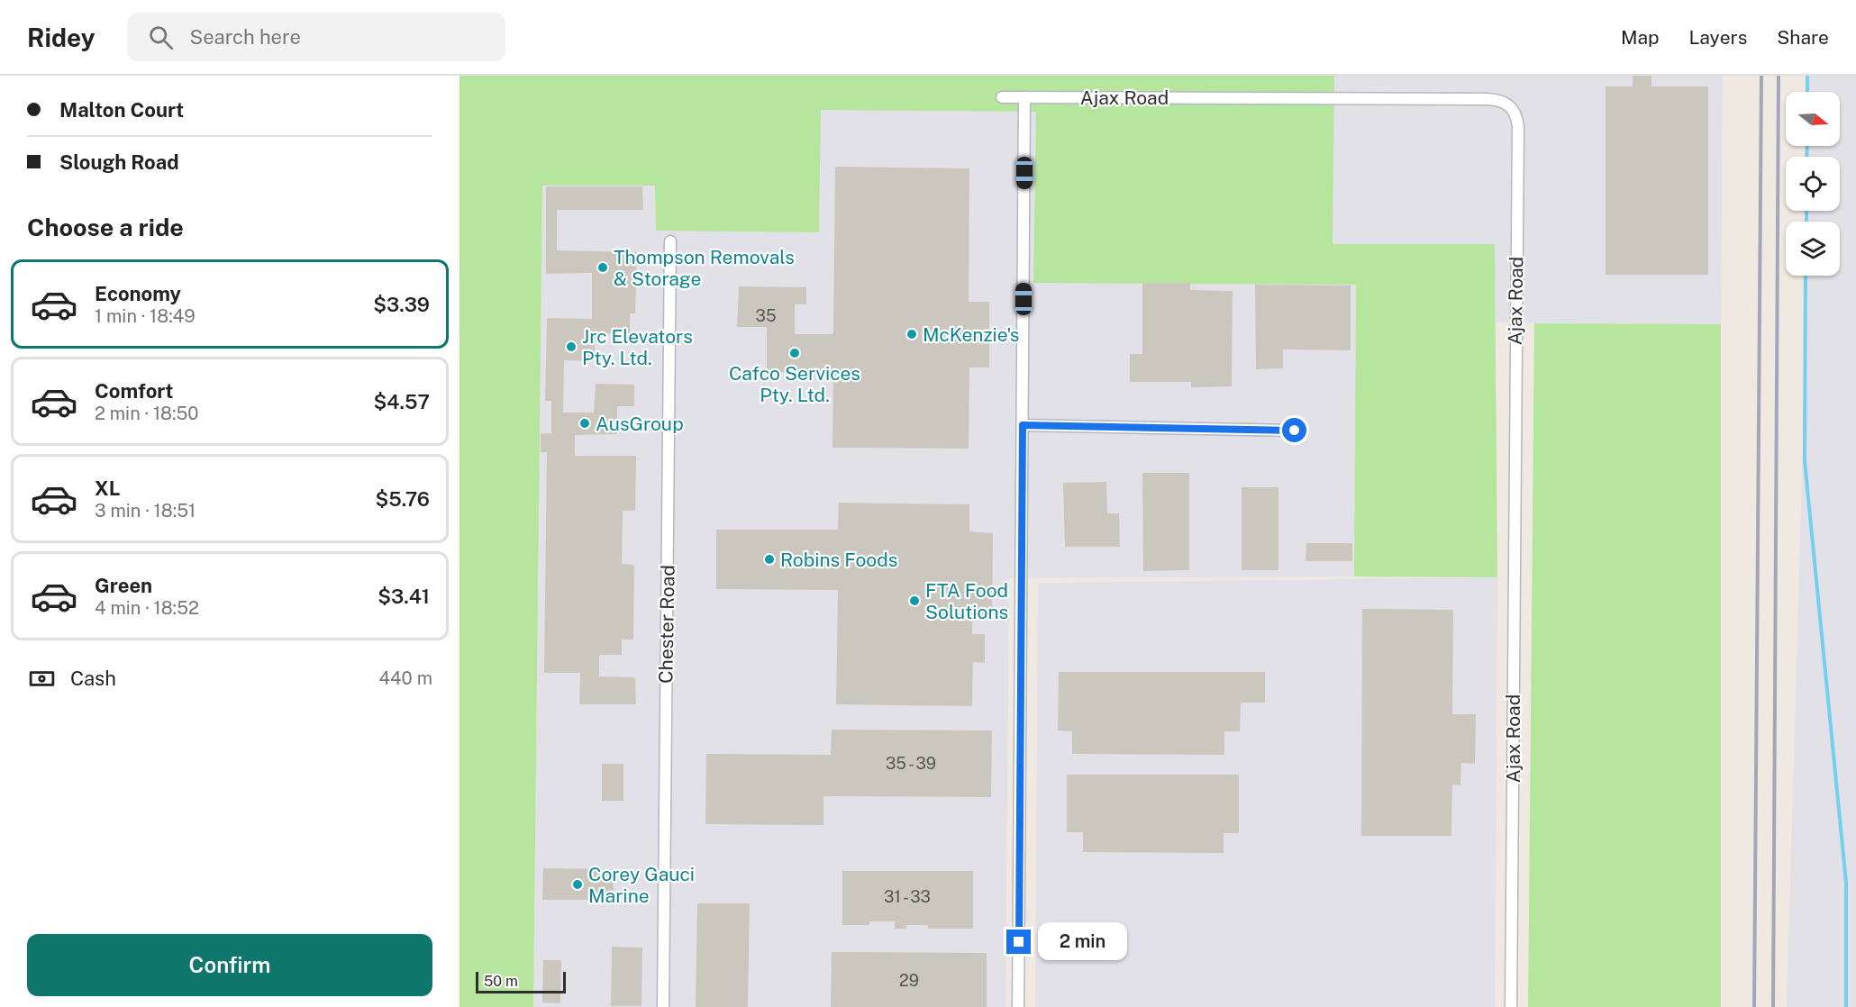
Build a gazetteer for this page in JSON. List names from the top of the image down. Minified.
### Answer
{"streets":{"street":["Ajax Road","Chester Road"]},"places":["Thompson Removals & Storage","McKenzie's","Jrc Elevators Pty. Ltd.","Cafco Services Pty. Ltd.","AusGroup","Robins Foods","FTA Food Solutions","Corey Gauci Marine"],"house_numbers":["35","35 - 39","31 - 33","29"],"scale_bar":"50 m","north":"right","page":{"header":"Ridey","search":"Search here","nav":["Map","Layers","Share"],"banner":["Malton Court","Slough Road"],"heading":"Choose a ride","list":[{"name":"Economy","note":"1 min · 18:49","value":"$3.39"},{"name":"Comfort","note":"2 min · 18:50","value":"$4.57"},{"name":"XL","note":"3 min · 18:51","value":"$5.76"},{"name":"Green","note":"4 min · 18:52","value":"$3.41"}],"pay":["Cash","440 m"],"bubble":"2 min","buttons":"Confirm","scale":"50 m"}}
